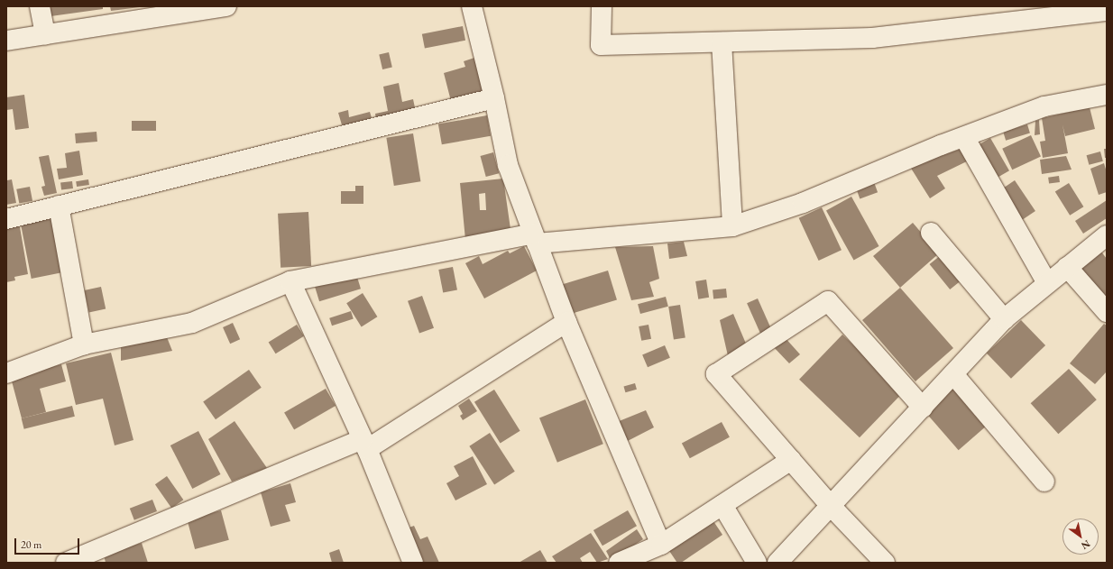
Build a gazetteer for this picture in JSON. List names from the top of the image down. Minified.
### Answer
{"scale_bar":"20 m","north":"bottom right"}
